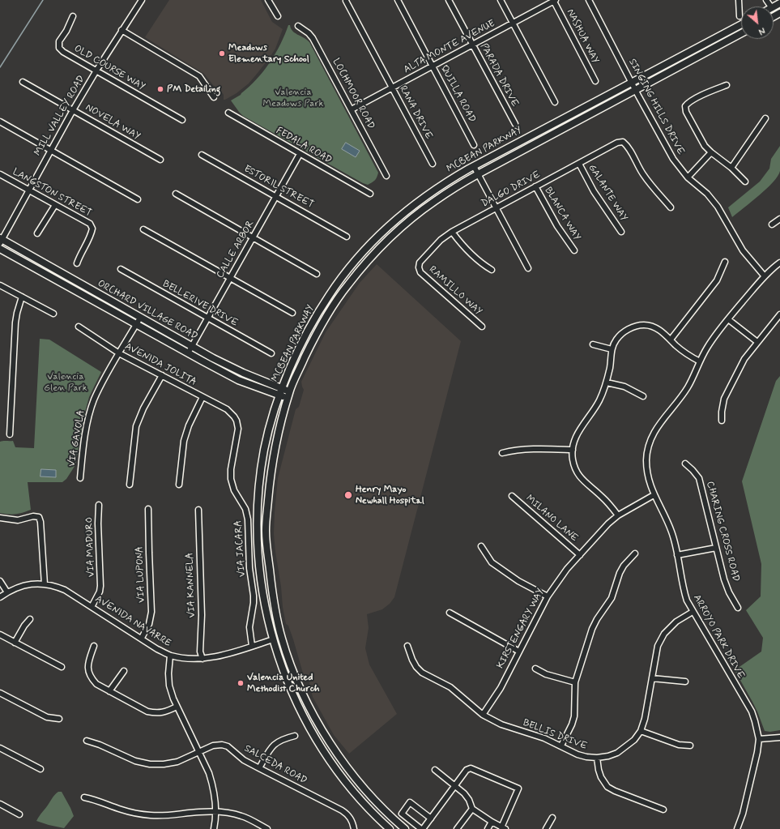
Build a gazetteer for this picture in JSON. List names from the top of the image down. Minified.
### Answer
{"streets":{"main road":["MCBEAN PARKWAY","ORCHARD VILLAGE ROAD"],"street":["NASHUA WAY","ALTA MONTE AVENUE","OLD COURSE WAY","PARADA DRIVE","LOCHMOOR ROAD","QUILLA ROAD","SINGING HILLS DRIVE","RANA DRIVE","MILL VALLEY ROAD","NOVELA WAY","FEDALA ROAD","ESTORIL STREET","DALGO DRIVE","LANGSTON STREET","GALANTE WAY","BLANCA WAY","CALLE ARBOR","RAMILLO WAY","BELLERIVE DRIVE","AVENIDA JOLITA","VIA GAVOLA","MILANO LANE","CHARING CROSS ROAD","VIA MADURO","VIA JACARA","VIA LUPONA","VIA KANNELA","AVENIDA NAVARRE","KIRSTENGARY WAY","ARROYO PARK DRIVE","BELLIS DRIVE","SALCEDA ROAD"]},"crossings":[["NASHUA WAY","ALTA MONTE AVENUE"],["ALTA MONTE AVENUE","PARADA DRIVE"],["ALTA MONTE AVENUE","LOCHMOOR ROAD"],["ALTA MONTE AVENUE","QUILLA ROAD"],["ALTA MONTE AVENUE","RANA DRIVE"],["OLD COURSE WAY","MILL VALLEY ROAD"],["SINGING HILLS DRIVE","MCBEAN PARKWAY"],["SINGING HILLS DRIVE","ARROYO PARK DRIVE"],["MILL VALLEY ROAD","NOVELA WAY"],["MILL VALLEY ROAD","LANGSTON STREET"],["MILL VALLEY ROAD","ORCHARD VILLAGE ROAD"],["FEDALA ROAD","CALLE ARBOR"],["MCBEAN PARKWAY","ORCHARD VILLAGE ROAD"],["MCBEAN PARKWAY","AVENIDA NAVARRE"],["ESTORIL STREET","CALLE ARBOR"],["DALGO DRIVE","GALANTE WAY"],["DALGO DRIVE","BLANCA WAY"],["DALGO DRIVE","RAMILLO WAY"],["CALLE ARBOR","BELLERIVE DRIVE"],["CALLE ARBOR","ORCHARD VILLAGE ROAD"],["ORCHARD VILLAGE ROAD","VIA GAVOLA"],["AVENIDA JOLITA","VIA GAVOLA"],["AVENIDA JOLITA","VIA JACARA"],["MILANO LANE","KIRSTENGARY WAY"],["VIA MADURO","AVENIDA NAVARRE"],["VIA JACARA","AVENIDA NAVARRE"],["VIA LUPONA","AVENIDA NAVARRE"],["VIA KANNELA","AVENIDA NAVARRE"],["KIRSTENGARY WAY","ARROYO PARK DRIVE"],["KIRSTENGARY WAY","BELLIS DRIVE"],["ARROYO PARK DRIVE","BELLIS DRIVE"]],"parks":["Valencia Meadows Park","Valencia Glen Park"],"places":["Meadows Elementary School","PM Detailing","Henry Mayo Newhall Hospital","Valencia United Methodist Church"],"north":"bottom right"}
